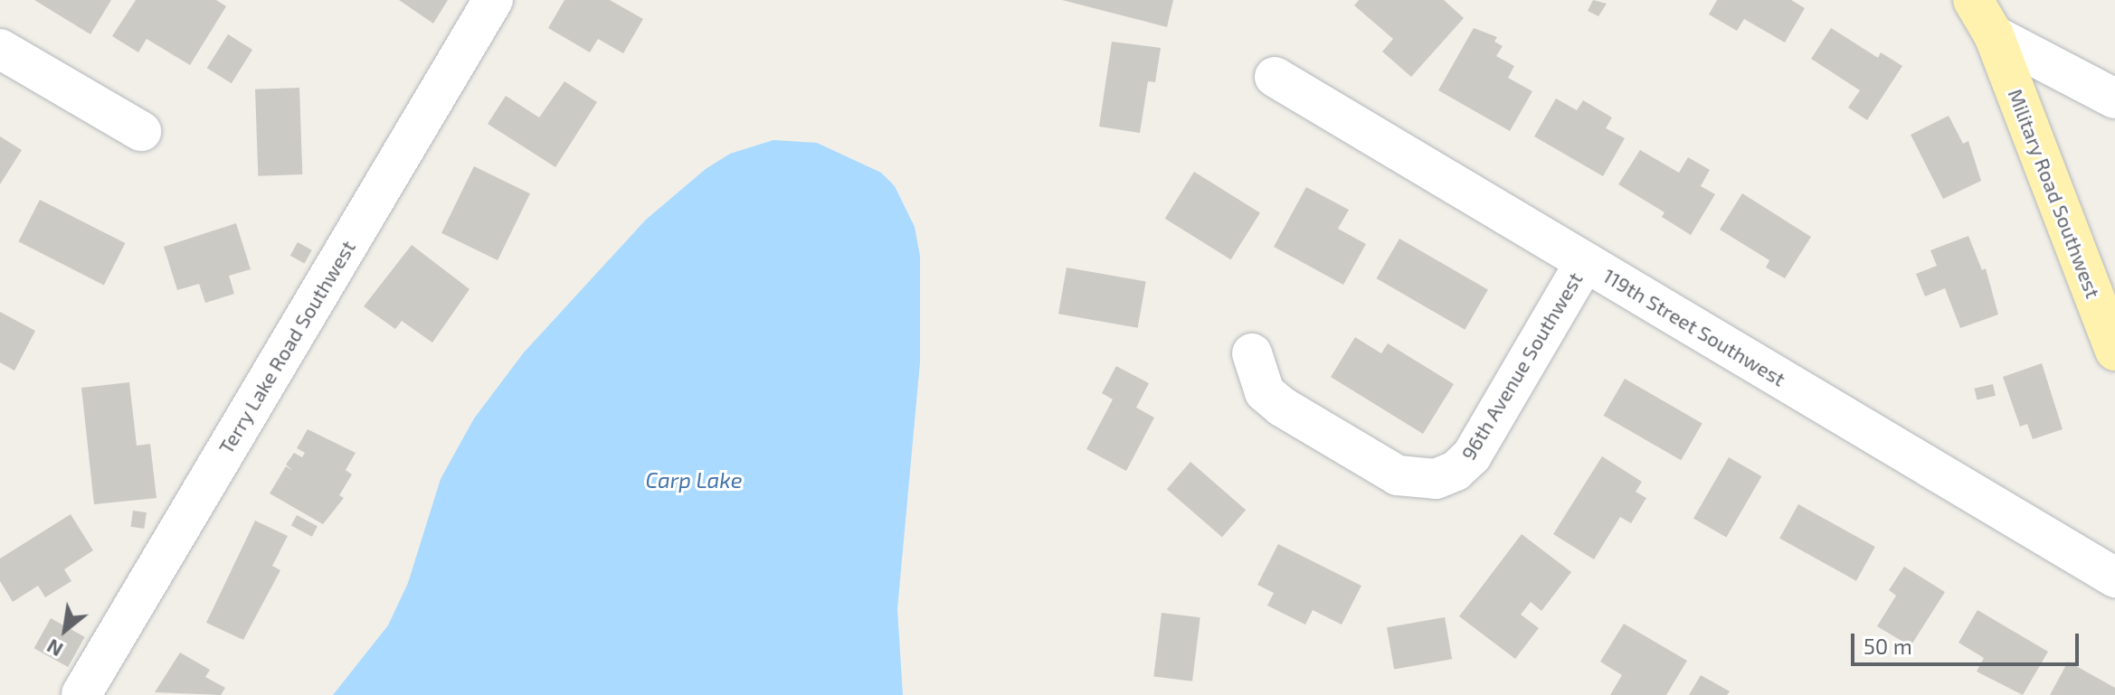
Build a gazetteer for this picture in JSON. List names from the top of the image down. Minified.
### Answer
{"streets":{"main road":["Military Road Southwest"],"street":["119th Street Southwest","Terry Lake Road Southwest","96th Avenue Southwest"]},"crossings":[["119th Street Southwest","96th Avenue Southwest"]],"water":["Carp Lake"],"scale_bar":"50 m","north":"bottom left"}
